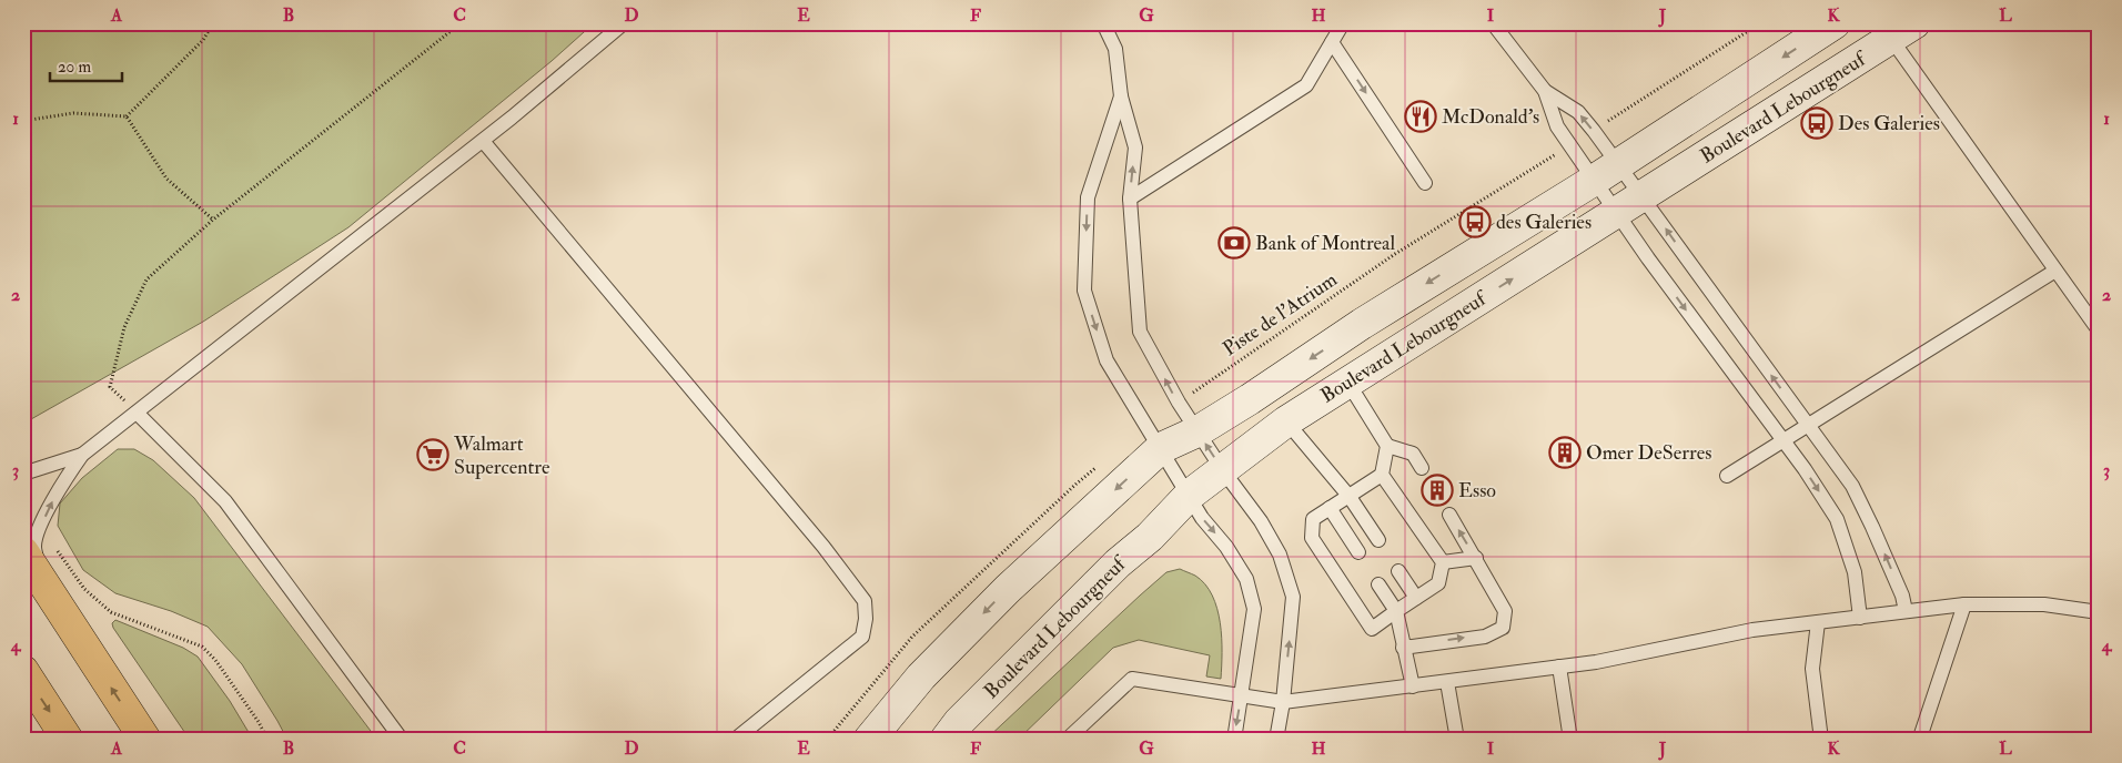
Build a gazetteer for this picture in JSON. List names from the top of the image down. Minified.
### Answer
{"streets":{"main road":["Boulevard Lebourgneuf"],"path":["Piste de l'Atrium"]},"places":{"restaurant":["McDonald's"],"bus stop":["Des Galeries","des Galeries"],"bank":["Bank of Montreal"],"building":["Omer DeSerres","Esso"],"supermarket":["Walmart Supercentre"]},"scale_bar":"20 m","grid":{"columns":["A","B","C","D","E","F","G","H","I","J","K","L"],"rows":["1","2","3","4"]}}
